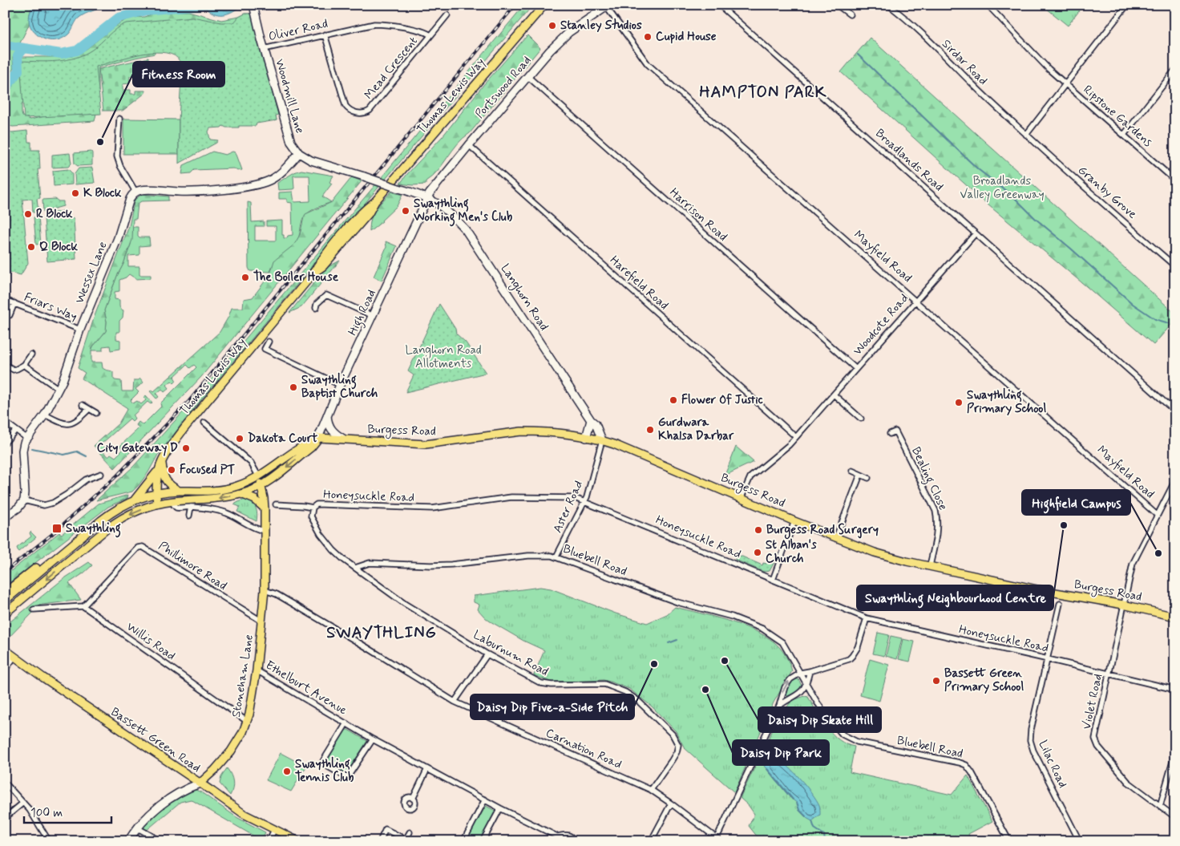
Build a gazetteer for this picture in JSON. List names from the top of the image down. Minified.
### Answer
{"streets":{"main road":["Thomas Lewis Way","High Road","Burgess Road","Stoneham Lane","Bassett Green Road"],"street":["Oliver Road","Sirdar Road","Mead Crescent","Portswood Road","Woodmill Lane","Ripstone Gardens","Broadlands Road","Granby Grove","Harrison Road","Mayfield Road","Wessex Lane","Harefield Road","Langhorn Road","Friars Way","Woodcote Road","Bealing Close","Honeysuckle Road","Aster Road","Bluebell Road","Phillimore Road","Willis Road","Laburnum Road","Ethelburt Avenue","Violet Road","Carnation Road","Lilac Road"]},"crossings":[["Oliver Road","Mead Crescent"],["Oliver Road","Woodmill Lane"],["Sirdar Road","Granby Grove"],["Portswood Road","Harrison Road"],["Portswood Road","Mayfield Road"],["Portswood Road","Harefield Road"],["Portswood Road","Langhorn Road"],["Portswood Road","High Road"],["Thomas Lewis Way","High Road"],["Broadlands Road","Woodcote Road"],["Harrison Road","Woodcote Road"],["Mayfield Road","Woodcote Road"],["Wessex Lane","Friars Way"],["Harefield Road","Woodcote Road"],["Langhorn Road","High Road"],["Langhorn Road","Burgess Road"],["Langhorn Road","Aster Road"],["High Road","Burgess Road"],["High Road","Stoneham Lane"],["Woodcote Road","Burgess Road"],["Burgess Road","Bealing Close"],["Burgess Road","Aster Road"],["Burgess Road","Violet Road"],["Honeysuckle Road","Aster Road"],["Honeysuckle Road","Laburnum Road"],["Honeysuckle Road","Violet Road"],["Honeysuckle Road","Lilac Road"],["Aster Road","Bluebell Road"],["Bluebell Road","Laburnum Road"],["Phillimore Road","Willis Road"],["Phillimore Road","Stoneham Lane"],["Willis Road","Stoneham Lane"],["Laburnum Road","Carnation Road"],["Stoneham Lane","Ethelburt Avenue"],["Stoneham Lane","Bassett Green Road"],["Stoneham Lane","Carnation Road"]],"one_way":["High Road"],"districts":["HAMPTON PARK","SWAYTHLING"],"parks":["Broadlands Valley Greenway","Langhorn Road Allotments"],"places":{"other":["Stanley Studios","Cupid House","Fitness Room","K Block","Swaythling Working Men's Club","R Block","Q Block","The Boiler House","Swaythling Baptist Church","Flower Of Justic","Swaythling Primary School","Gurdwara Khalsa Darbar","Dakota Court","City Gateway D","Focused PT","Swaythling Neighbourhood Centre","Burgess Road Surgery","St Alban's Church","Highfield Campus","Daisy Dip Skate Hill","Daisy Dip Five-a-Side Pitch","Bassett Green Primary School","Daisy Dip Park","Swaythling Tennis Club"],"transit":["Swaythling"]},"scale_bar":"100 m"}
